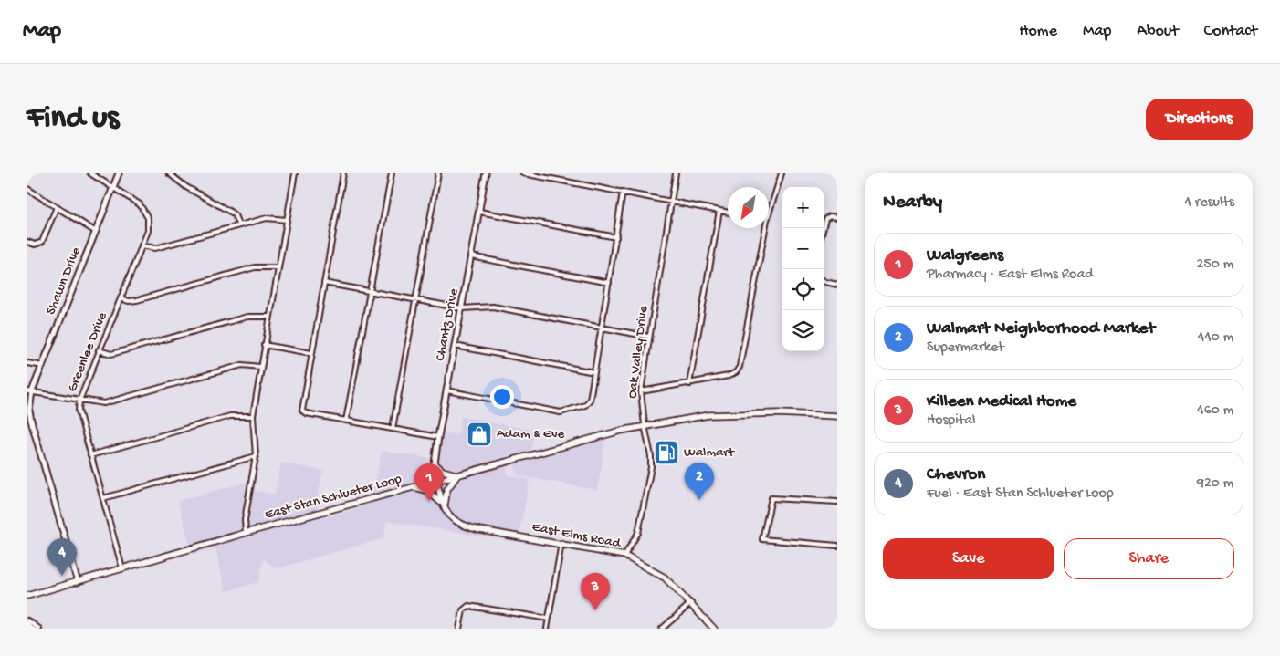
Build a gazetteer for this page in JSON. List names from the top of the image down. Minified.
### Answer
{"streets":{"main road":["East Stan Schlueter Loop","East Elms Road"],"street":["Shawn Drive","Chantz Drive","Greenlee Drive","Oak Valley Drive"]},"crossings":[["Shawn Drive","Greenlee Drive"],["Shawn Drive","East Stan Schlueter Loop"],["Chantz Drive","East Stan Schlueter Loop"],["Chantz Drive","East Elms Road"],["Greenlee Drive","East Stan Schlueter Loop"],["Oak Valley Drive","East Stan Schlueter Loop"],["Oak Valley Drive","East Elms Road"],["East Stan Schlueter Loop","East Elms Road"]],"places":{"shop":["Adam & Eve"],"fuel station":["Walmart"]},"north":"bottom left","page":{"header":"Map","nav":["Home","Map","About","Contact"],"buttons":["Directions",["Save","Share"]],"title":"Find us","heading":["Nearby","4 results"],"map_buttons":["+","−"],"list":[{"mark":"1","name":"Walgreens","note":"Pharmacy · East Elms Road","value":"250 m"},{"mark":"2","name":"Walmart Neighborhood Market","note":"Supermarket","value":"440 m"},{"mark":"3","name":"Killeen Medical Home","note":"Hospital","value":"460 m"},{"mark":"4","name":"Chevron","note":"Fuel · East Stan Schlueter Loop","value":"920 m"}],"pins":["2","1","4","3"]}}
